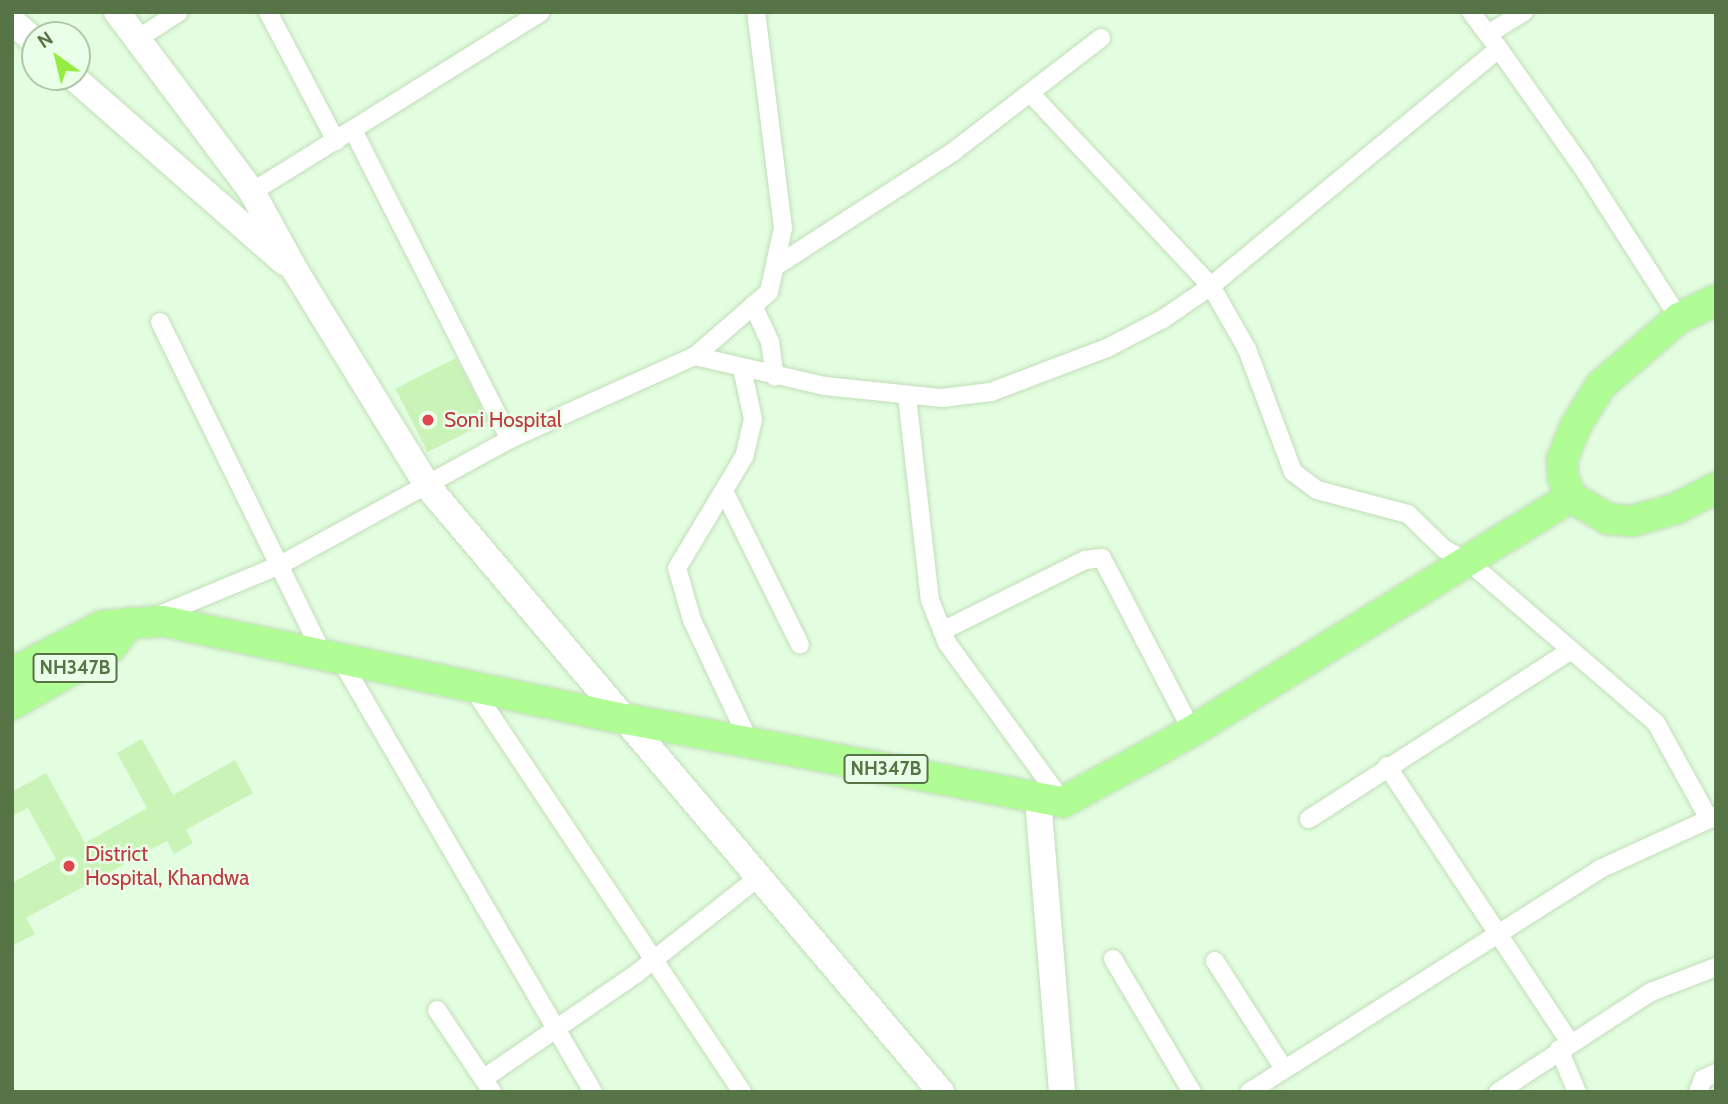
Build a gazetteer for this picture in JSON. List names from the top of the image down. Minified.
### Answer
{"streets":{"highway":["NH347B"]},"places":["Soni Hospital","District Hospital, Khandwa"],"north":"top left"}
